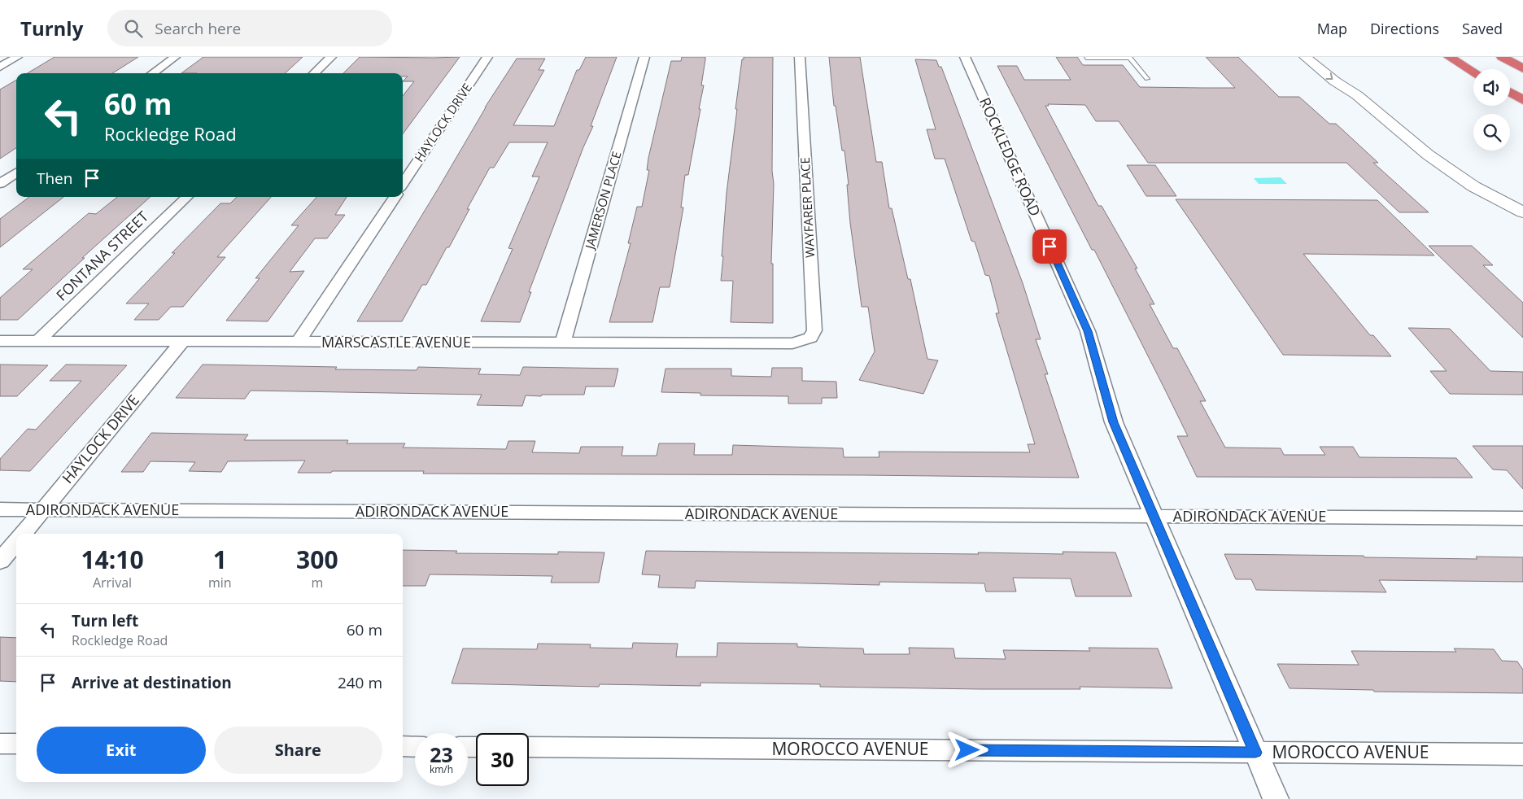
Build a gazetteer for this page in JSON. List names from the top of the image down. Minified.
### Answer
{"streets":{"street":["HAYLOCK DRIVE","ROCKLEDGE ROAD","JAMERSON PLACE","WAYFARER PLACE","FONTANA STREET","MARSCASTLE AVENUE","ADIRONDACK AVENUE","MOROCCO AVENUE"]},"crossings":[["HAYLOCK DRIVE","MARSCASTLE AVENUE"],["HAYLOCK DRIVE","ADIRONDACK AVENUE"],["ROCKLEDGE ROAD","ADIRONDACK AVENUE"],["ROCKLEDGE ROAD","MOROCCO AVENUE"],["JAMERSON PLACE","MARSCASTLE AVENUE"],["WAYFARER PLACE","MARSCASTLE AVENUE"],["FONTANA STREET","MARSCASTLE AVENUE"]],"page":{"header":"Turnly","search":"Search here","nav":["Map","Directions","Saved"],"turn":["60 m","Rockledge Road"],"then":"Then","eta":["14:10","Arrival","1","min","300","m"],"list":[{"name":"Turn left","note":"Rockledge Road","value":"60 m"},{"name":"Arrive at destination","value":"240 m"}],"buttons":["Exit","Share"],"speed":"23 km/h","limit":"30"}}
